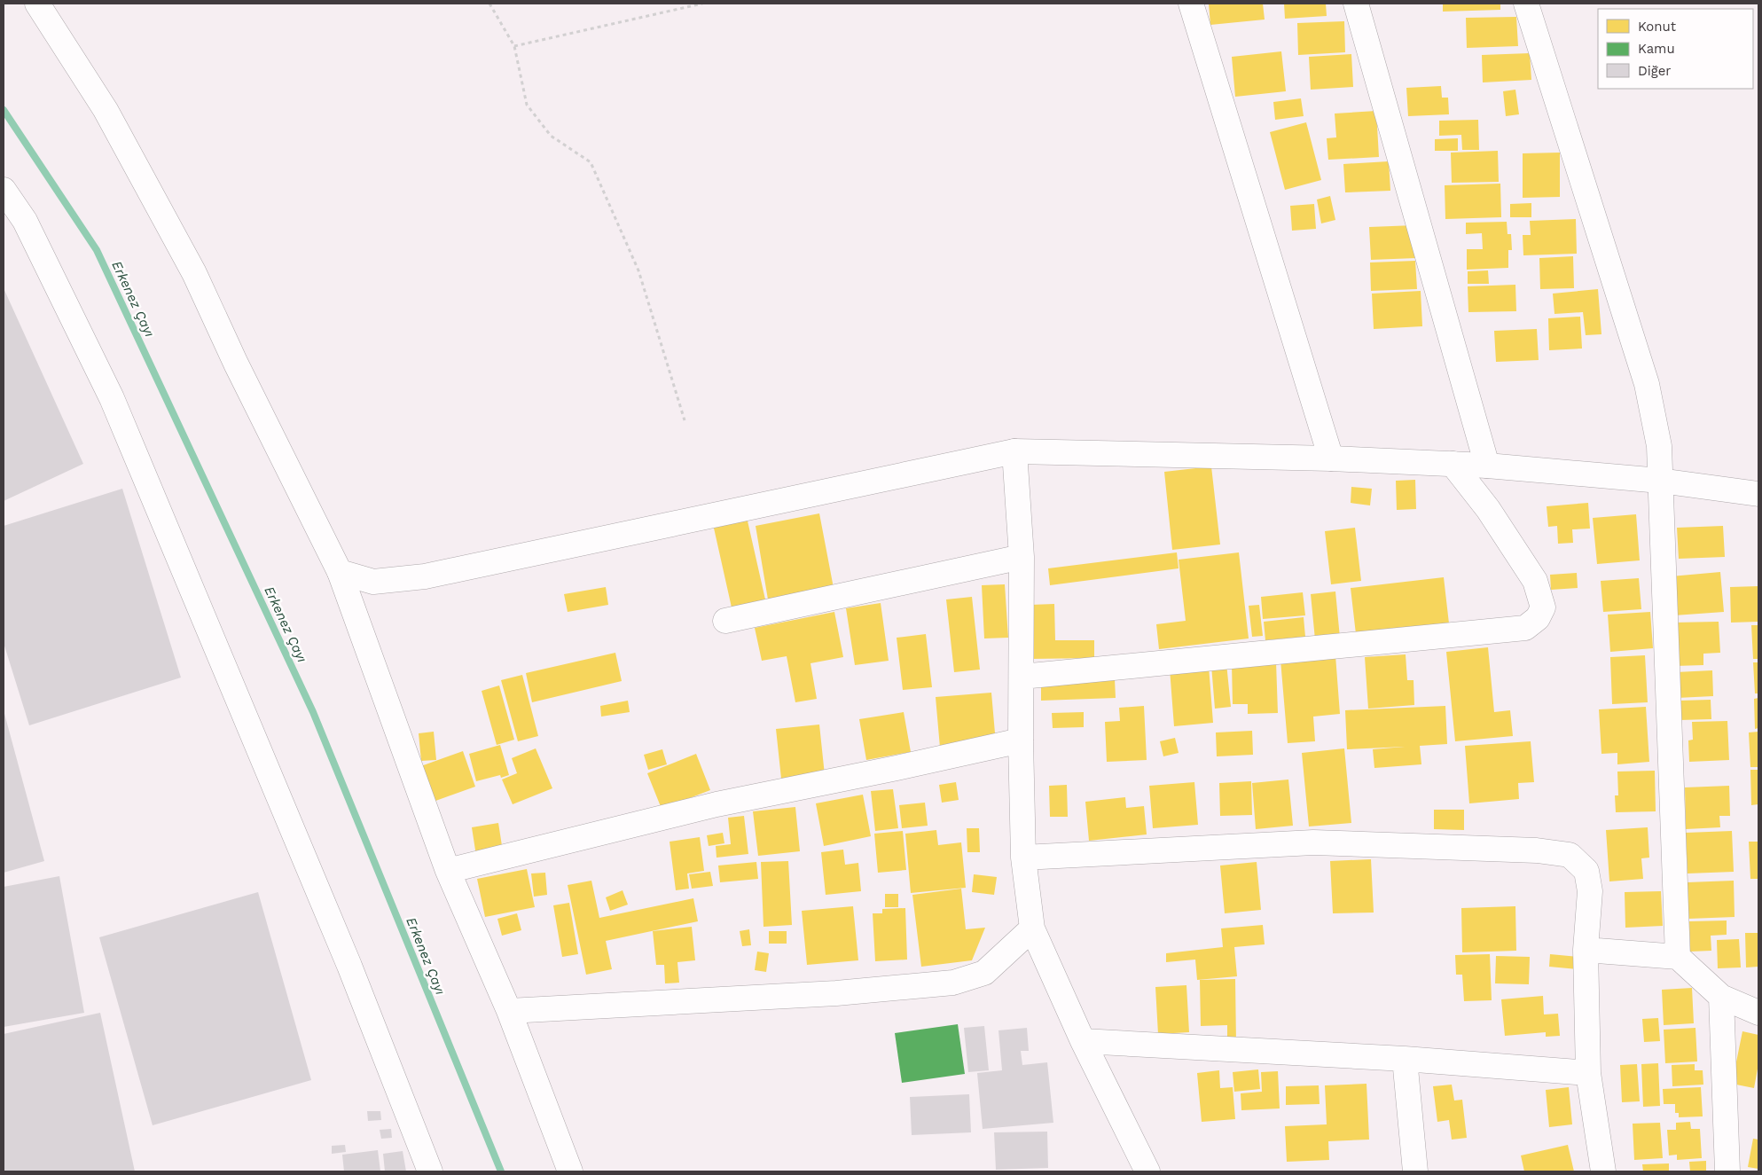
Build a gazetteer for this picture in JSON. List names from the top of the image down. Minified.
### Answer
{"water":["Erkenez Çayı"],"legend":["Konut","Kamu","Diğer"]}
